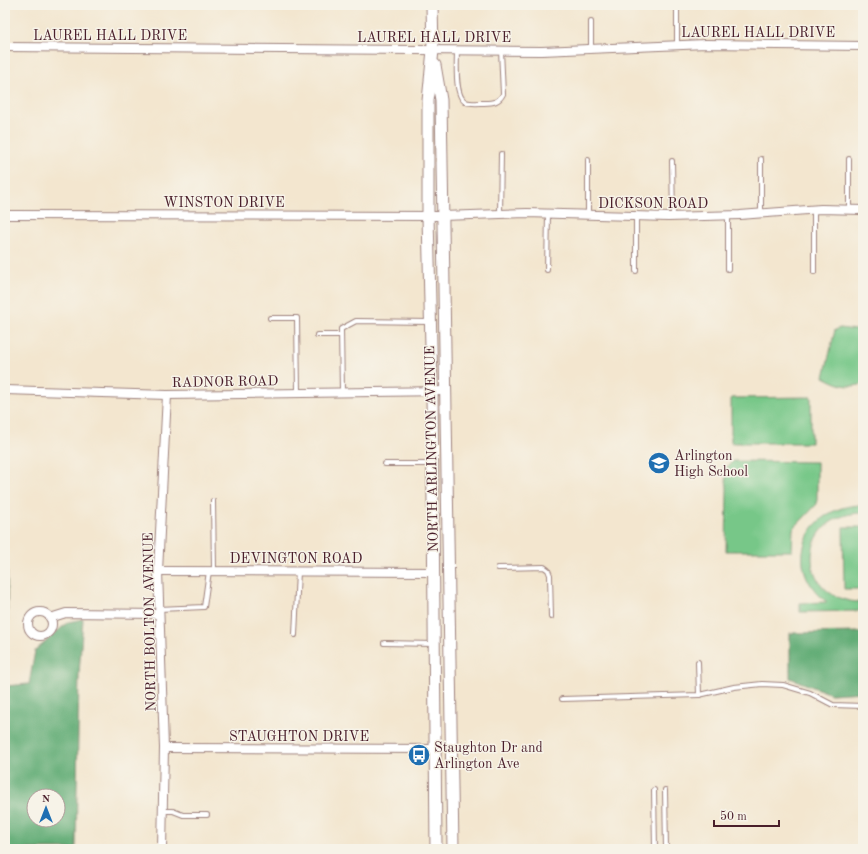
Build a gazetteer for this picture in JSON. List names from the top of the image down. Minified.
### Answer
{"streets":{"main road":["NORTH ARLINGTON AVENUE"],"street":["LAUREL HALL DRIVE","WINSTON DRIVE","DICKSON ROAD","RADNOR ROAD","DEVINGTON ROAD","NORTH BOLTON AVENUE","STAUGHTON DRIVE"]},"crossings":[["LAUREL HALL DRIVE","NORTH ARLINGTON AVENUE"],["WINSTON DRIVE","DICKSON ROAD"],["WINSTON DRIVE","NORTH ARLINGTON AVENUE"],["DICKSON ROAD","NORTH ARLINGTON AVENUE"],["RADNOR ROAD","NORTH ARLINGTON AVENUE"],["RADNOR ROAD","NORTH BOLTON AVENUE"],["NORTH ARLINGTON AVENUE","DEVINGTON ROAD"],["NORTH ARLINGTON AVENUE","STAUGHTON DRIVE"],["DEVINGTON ROAD","NORTH BOLTON AVENUE"],["NORTH BOLTON AVENUE","STAUGHTON DRIVE"]],"places":{"school or university":["Arlington High School"],"bus stop":["Staughton Dr and Arlington Ave"]},"scale_bar":"50 m","north":"top"}
